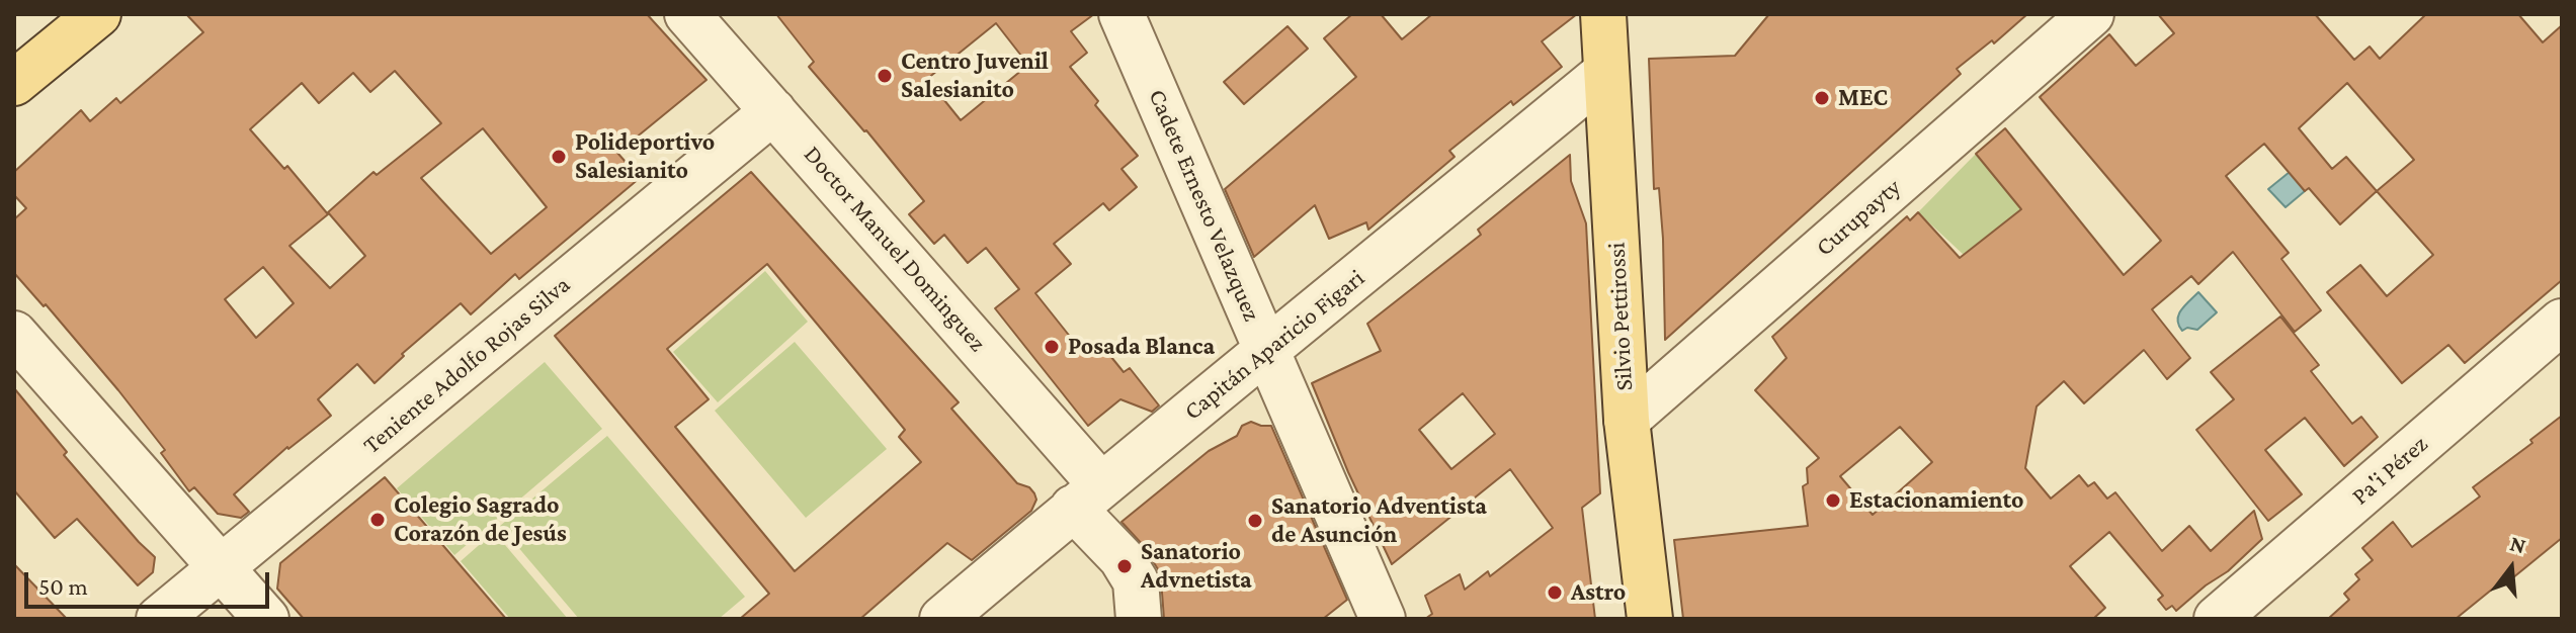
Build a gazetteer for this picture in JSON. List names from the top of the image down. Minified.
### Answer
{"streets":{"main road":["Silvio Pettirossi"],"street":["Cadete Ernesto Velazquez","Curupayty","Doctor Manuel Dominguez","Capitán Aparicio Figari","Teniente Adolfo Rojas Silva","Pa'i Pérez"]},"crossings":[["Cadete Ernesto Velazquez","Capitán Aparicio Figari"],["Curupayty","Silvio Pettirossi"],["Doctor Manuel Dominguez","Capitán Aparicio Figari"],["Doctor Manuel Dominguez","Teniente Adolfo Rojas Silva"],["Silvio Pettirossi","Capitán Aparicio Figari"]],"places":["Centro Juvenil Salesianito","MEC","Polideportivo Salesianito","Posada Blanca","Estacionamiento","Colegio Sagrado Corazón de Jesús","Sanatorio Adventista de Asunción","Sanatorio Advnetista","Astro"],"scale_bar":"50 m","north":"top"}
